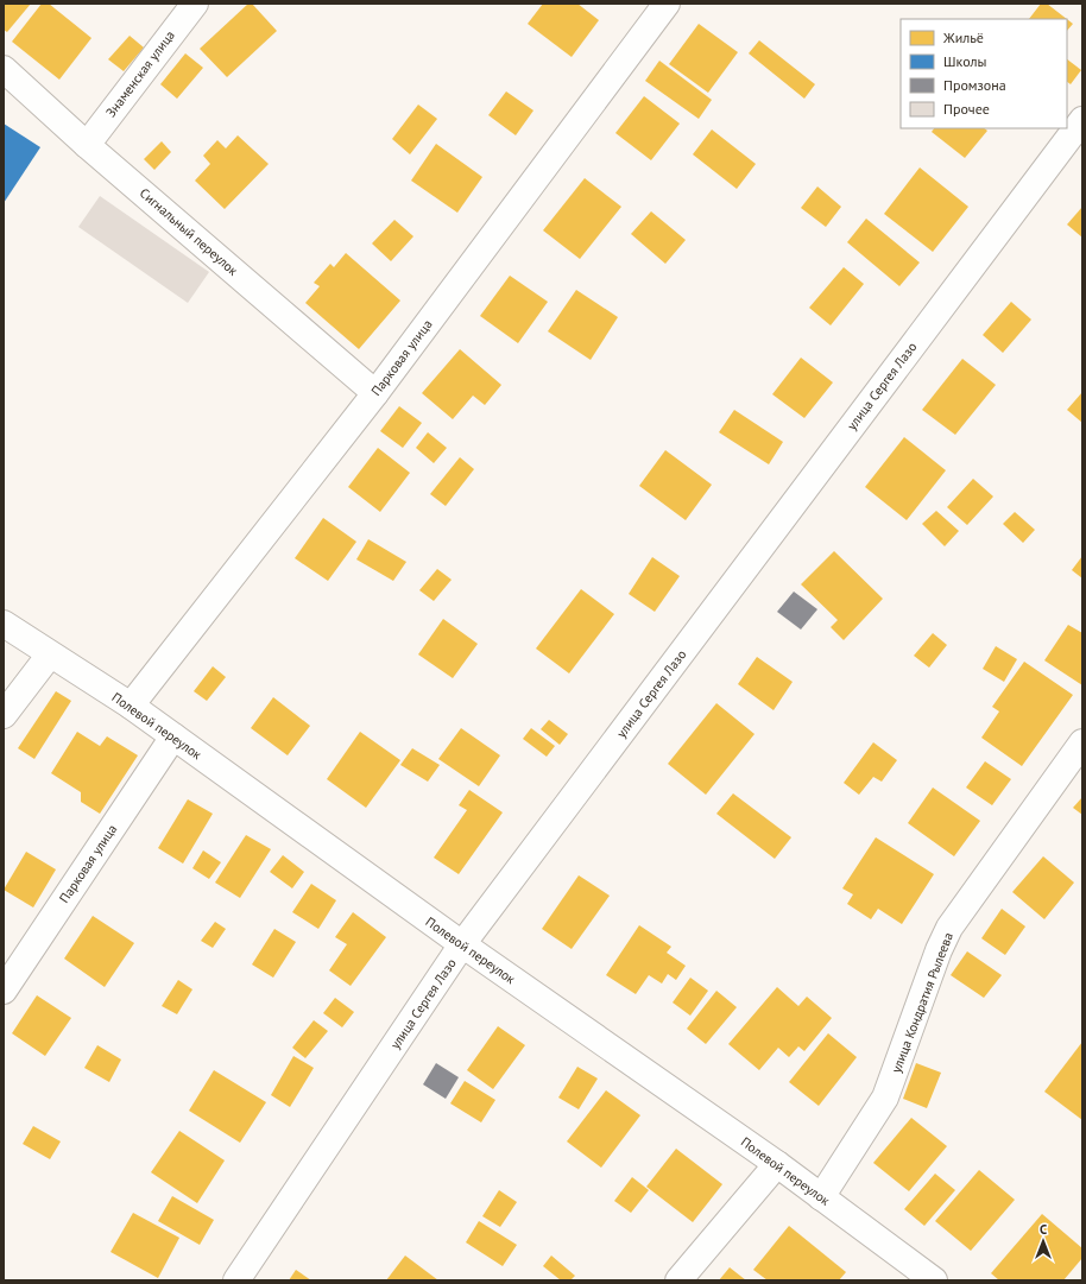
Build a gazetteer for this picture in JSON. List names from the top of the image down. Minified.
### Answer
{"streets":{"street":["Знаменская улица","Сигнальный переулок","Парковая улица","улица Сергея Лазо","Полевой переулок","улица Кондратия Рылеева"]},"crossings":[["Знаменская улица","Сигнальный переулок"],["Сигнальный переулок","Парковая улица"],["Парковая улица","Полевой переулок"],["улица Сергея Лазо","Полевой переулок"],["Полевой переулок","улица Кондратия Рылеева"]],"legend":["Жильё","Школы","Промзона","Прочее"],"north":"top"}
